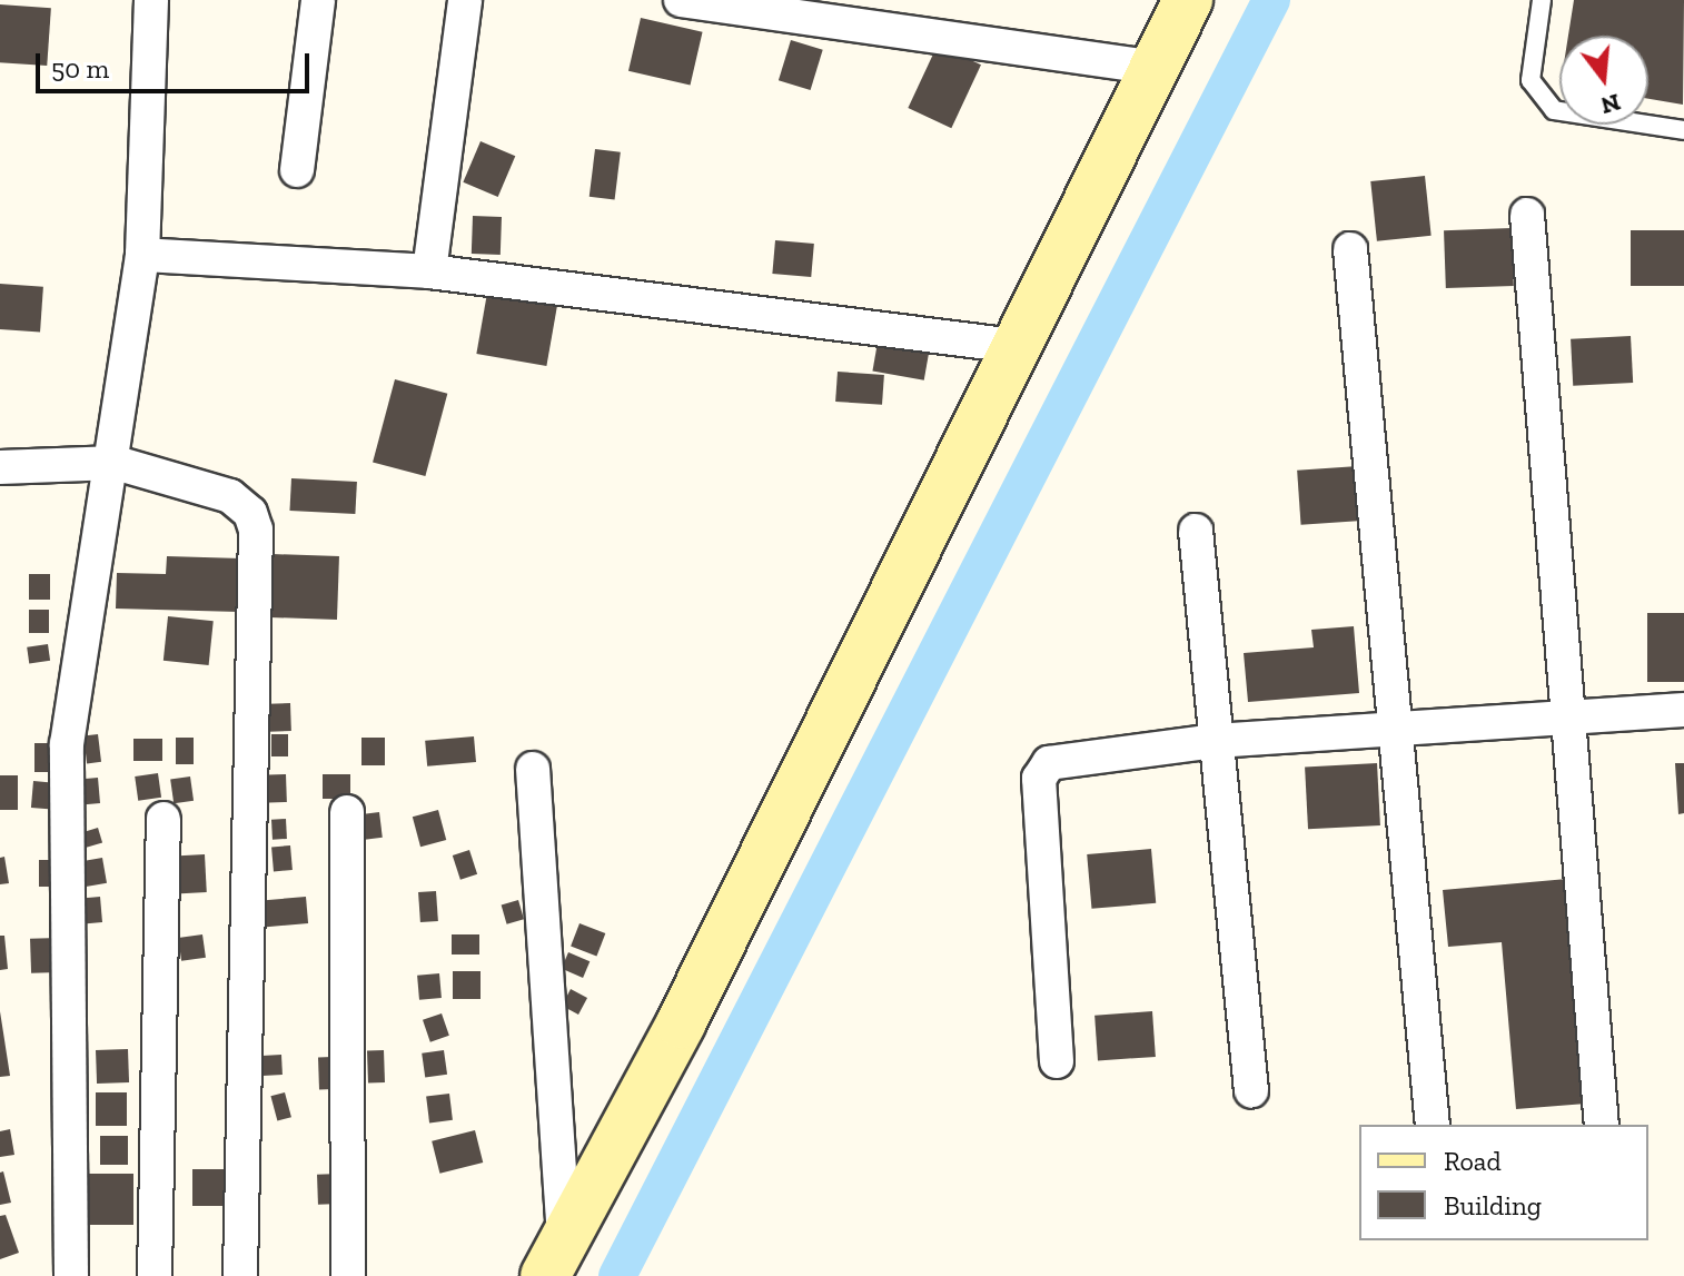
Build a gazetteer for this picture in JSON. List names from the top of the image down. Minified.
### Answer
{"legend":["Road","Building"],"scale_bar":"50 m","north":"bottom"}
